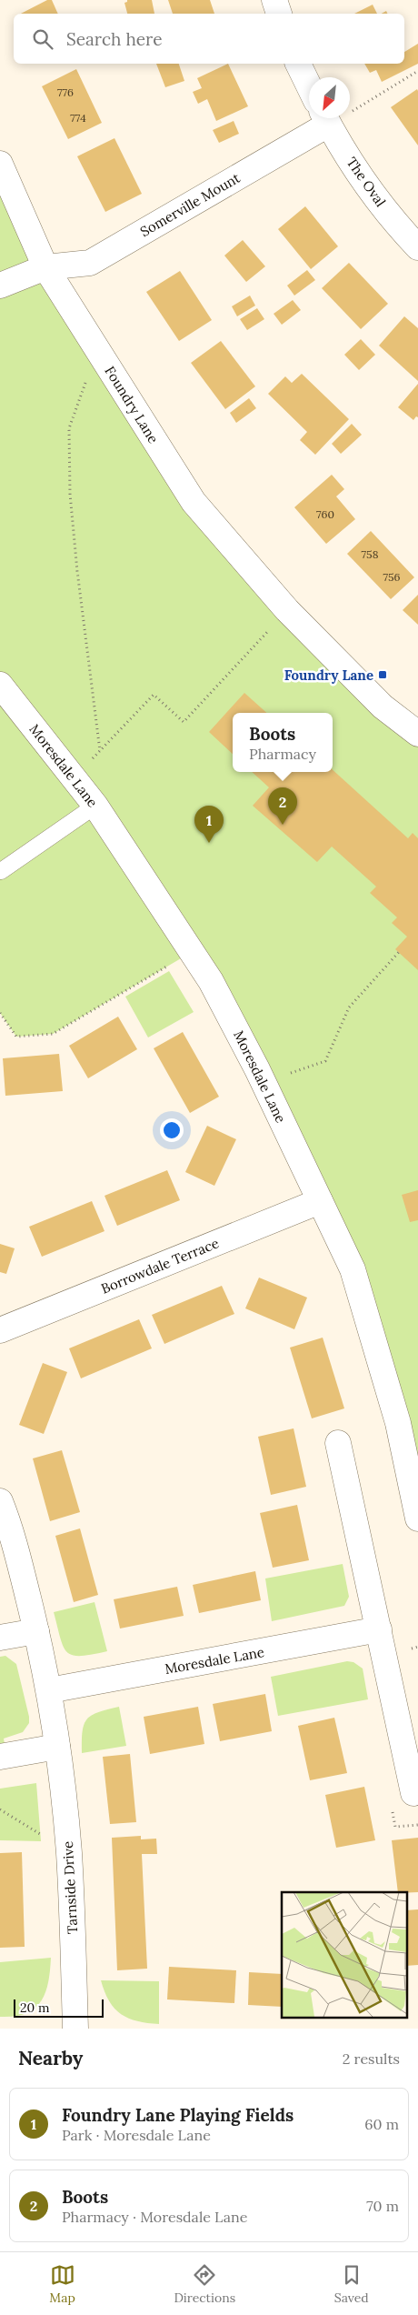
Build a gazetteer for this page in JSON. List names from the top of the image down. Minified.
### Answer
{"streets":{"street":["The Oval","Somerville Mount","Foundry Lane","Moresdale Lane","Borrowdale Terrace","Tarnside Drive"]},"crossings":[["The Oval","Somerville Mount"],["Somerville Mount","Foundry Lane"],["Moresdale Lane","Borrowdale Terrace"],["Moresdale Lane","Tarnside Drive"]],"places":{"transit":["Foundry Lane"]},"house_numbers":["776","774","760","758","756"],"scale_bar":"20 m","north":"bottom left","page":{"search":"Search here","popup":["Boots","Pharmacy"],"pins":["2","1"],"scale":"20 m","heading":["Nearby","2 results"],"list":[{"mark":"1","name":"Foundry Lane Playing Fields","note":"Park · Moresdale Lane","value":"60 m"},{"mark":"2","name":"Boots","note":"Pharmacy · Moresdale Lane","value":"70 m"}],"nav":["Map","Directions","Saved"]}}
